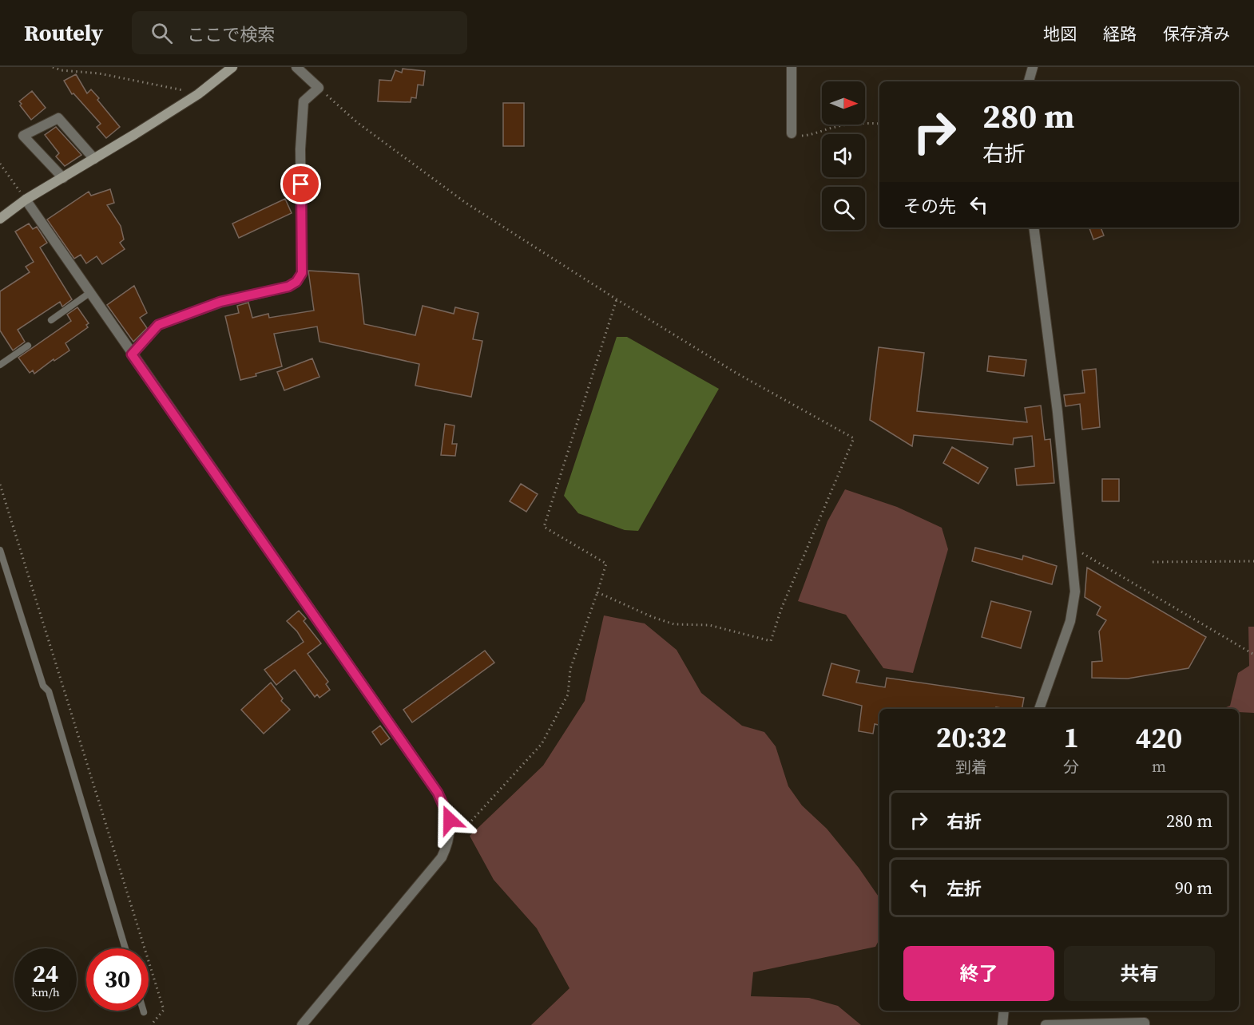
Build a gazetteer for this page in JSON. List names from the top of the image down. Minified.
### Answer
{"north":"right","page":{"header":"Routely","search":"ここで検索","nav":["地図","経路","保存済み"],"turn":["280 m","右折"],"then":"その先","eta":["20:32","到着","1","分","420","m"],"list":[{"name":"右折","value":"280 m"},{"name":"左折","value":"90 m"}],"buttons":["終了","共有"],"speed":"24 km/h","limit":"30"}}
